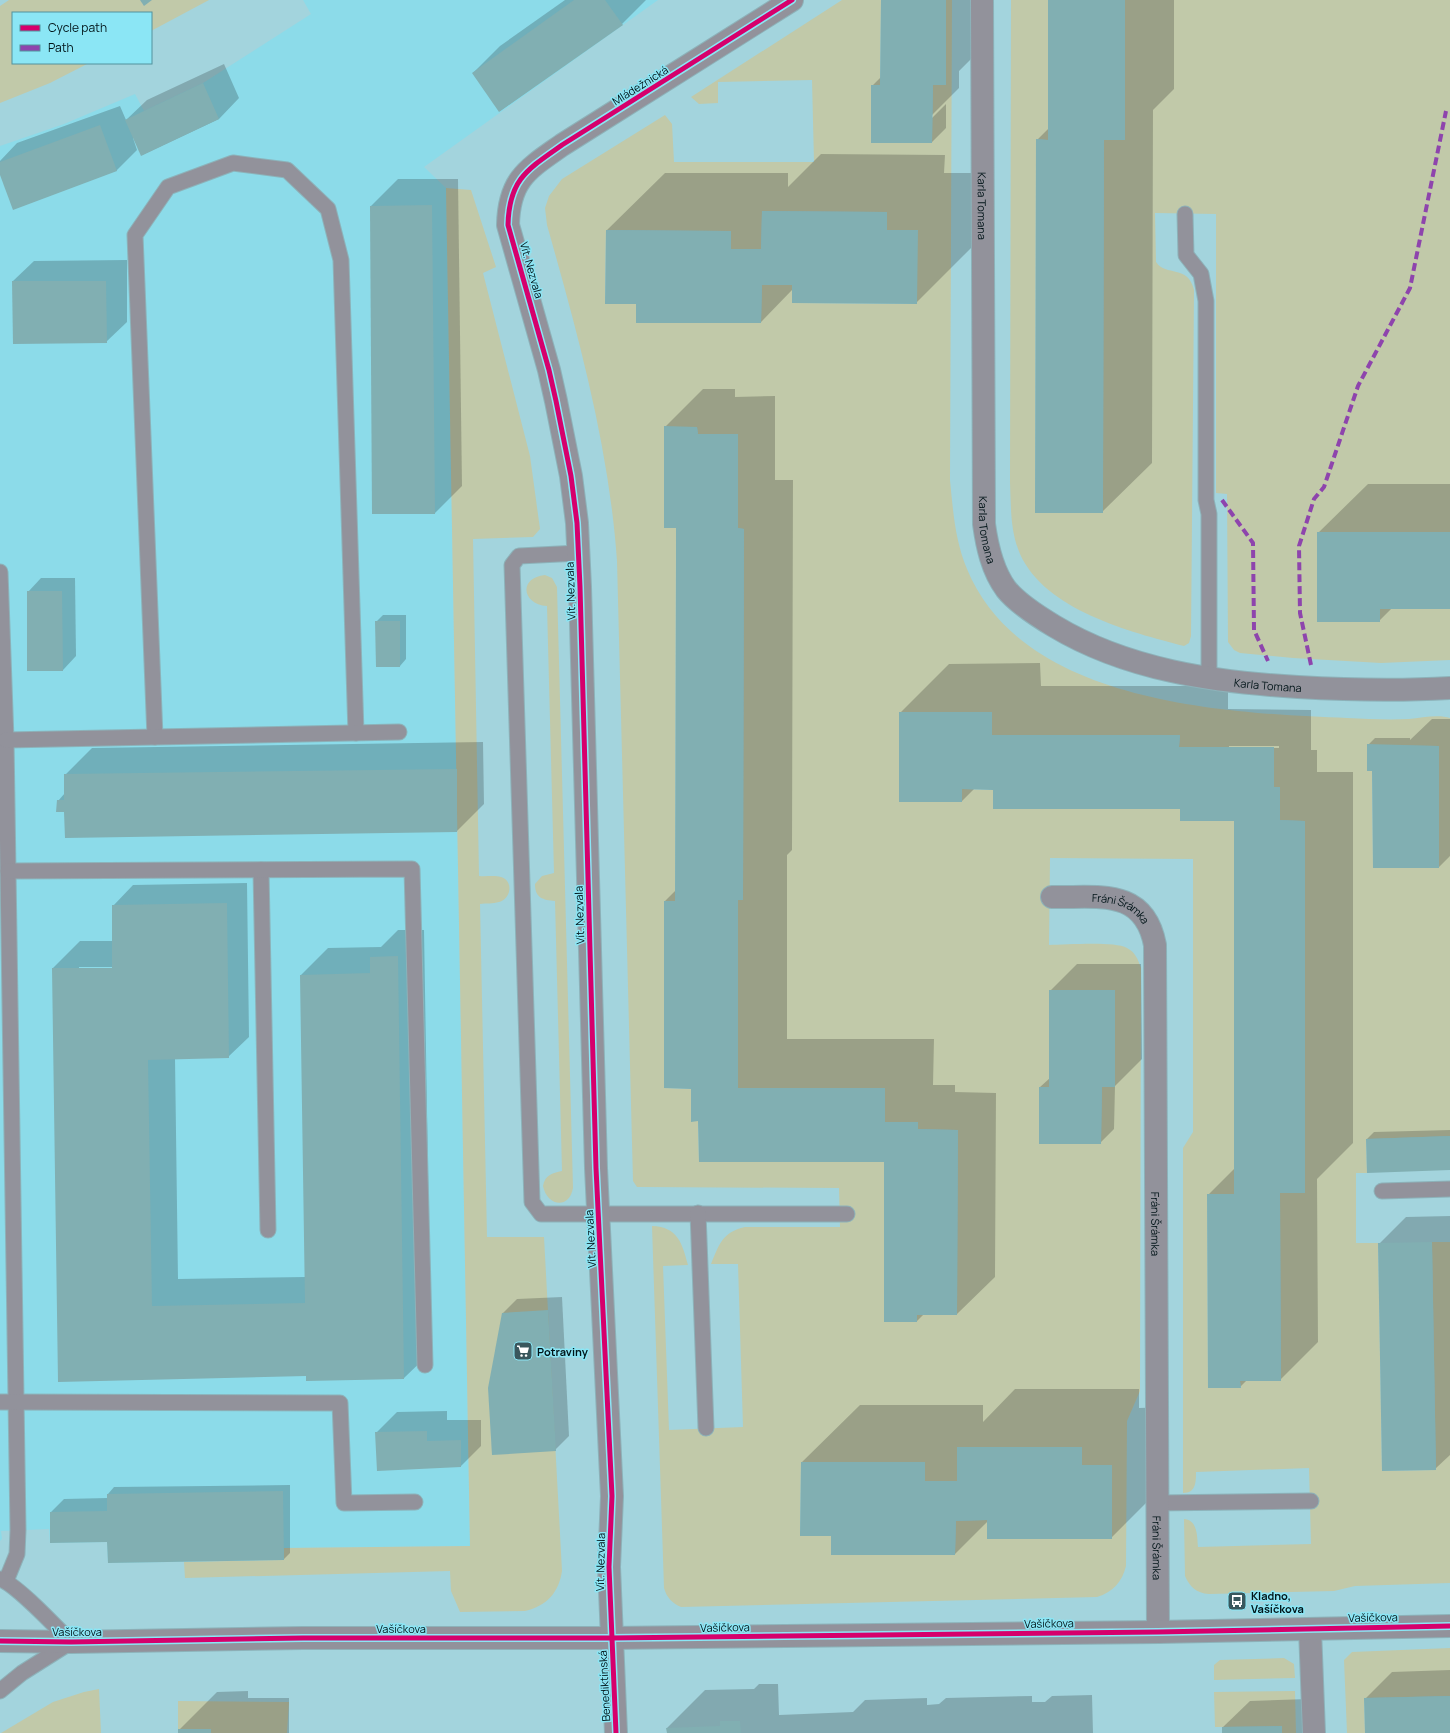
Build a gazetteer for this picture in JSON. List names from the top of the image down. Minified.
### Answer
{"streets":{"street":["Mládežnická","Karla Tomana","Vít. Nezvala","Fráni Šrámka","Vašíčkova","Benediktínská"]},"crossings":[["Mládežnická","Vít. Nezvala"],["Vít. Nezvala","Vašíčkova"],["Vít. Nezvala","Benediktínská"],["Fráni Šrámka","Vašíčkova"],["Vašíčkova","Benediktínská"]],"places":{"supermarket":["Potraviny"],"bus stop":["Kladno, Vašíčkova"]},"legend":["Cycle path","Path"]}
